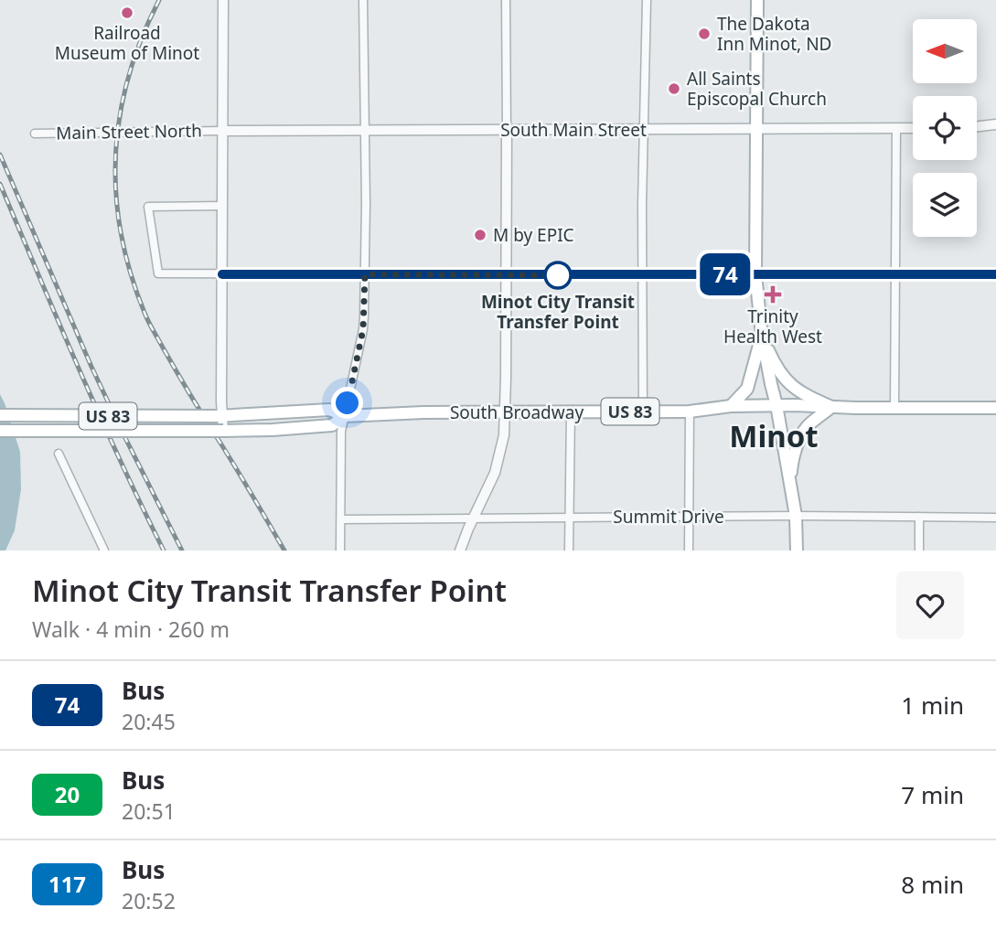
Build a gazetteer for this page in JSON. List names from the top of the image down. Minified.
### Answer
{"streets":{"main road":["US 83","South Broadway"],"street":["South Main Street","Main Street North","Summit Drive"]},"crossings":[["South Main Street","Main Street North"]],"districts":["Minot"],"places":{"other":["Railroad Museum of Minot","The Dakota Inn Minot, ND","All Saints Episcopal Church","M by EPIC","Minot City Transit Transfer Point"],"health":["Trinity Health West"]},"lines":["bus line 74"],"north":"left","page":{"on_map":"74","heading":["Minot City Transit Transfer Point","Walk · 4 min · 260 m"],"list":[{"mark":"74","name":"Bus","note":"20:45","value":"1 min"},{"mark":"20","name":"Bus","note":"20:51","value":"7 min"},{"mark":"117","name":"Bus","note":"20:52","value":"8 min"}]}}
